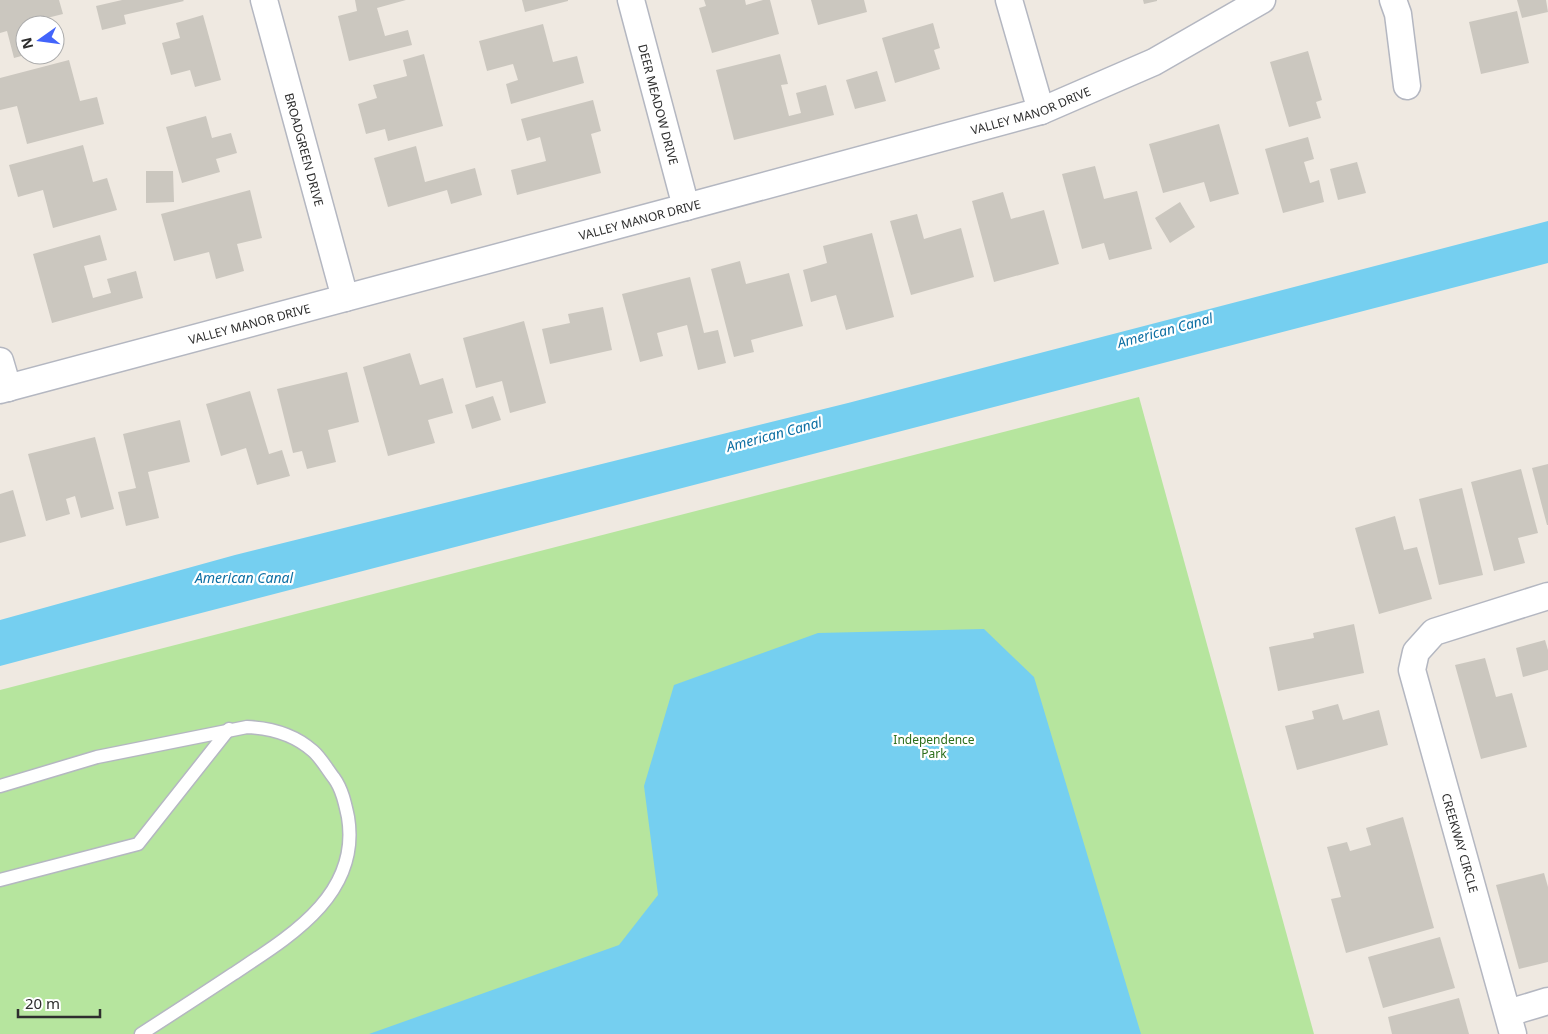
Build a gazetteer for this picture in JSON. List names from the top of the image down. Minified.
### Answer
{"streets":{"street":["DEER MEADOW DRIVE","VALLEY MANOR DRIVE","BROADGREEN DRIVE","CREEKWAY CIRCLE"]},"crossings":[["DEER MEADOW DRIVE","VALLEY MANOR DRIVE"],["VALLEY MANOR DRIVE","BROADGREEN DRIVE"]],"water":["American Canal"],"parks":["Independence Park"],"scale_bar":"20 m","north":"left"}
